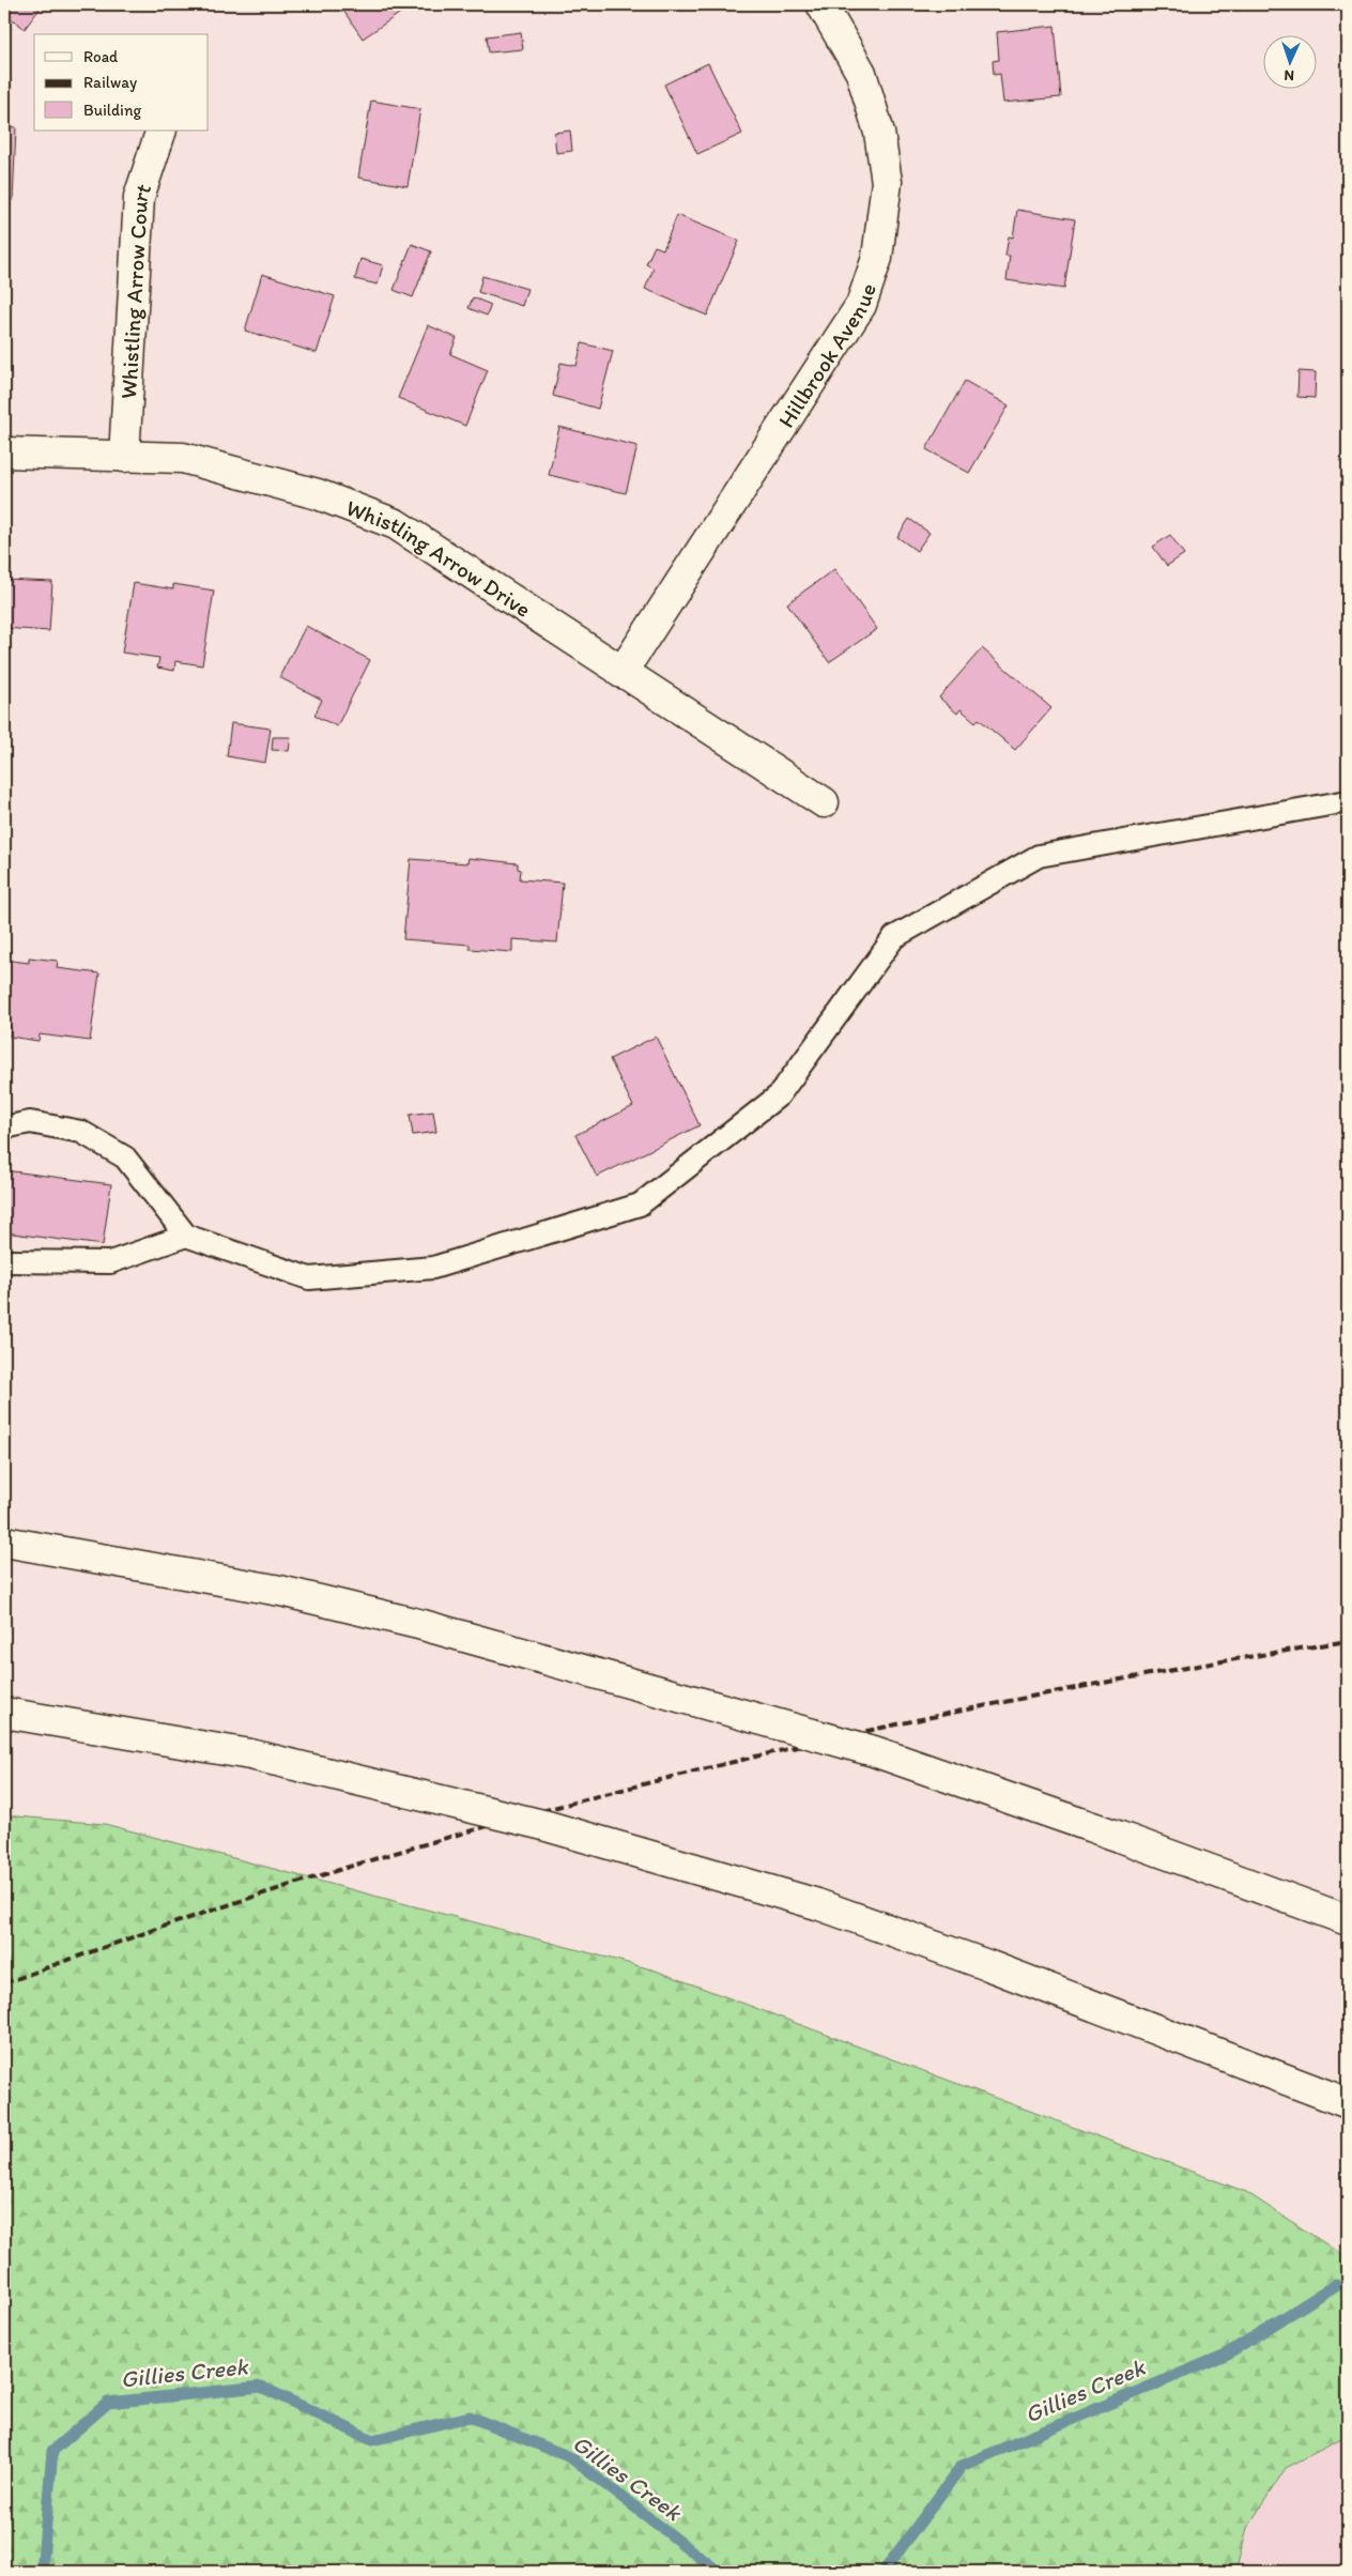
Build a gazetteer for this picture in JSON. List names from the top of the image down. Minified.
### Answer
{"streets":{"main road":["Whistling Arrow Court","Hillbrook Avenue","Whistling Arrow Drive"]},"crossings":[["Whistling Arrow Court","Whistling Arrow Drive"],["Hillbrook Avenue","Whistling Arrow Drive"]],"water":["Gillies Creek"],"legend":["Road","Railway","Building"],"north":"bottom"}
